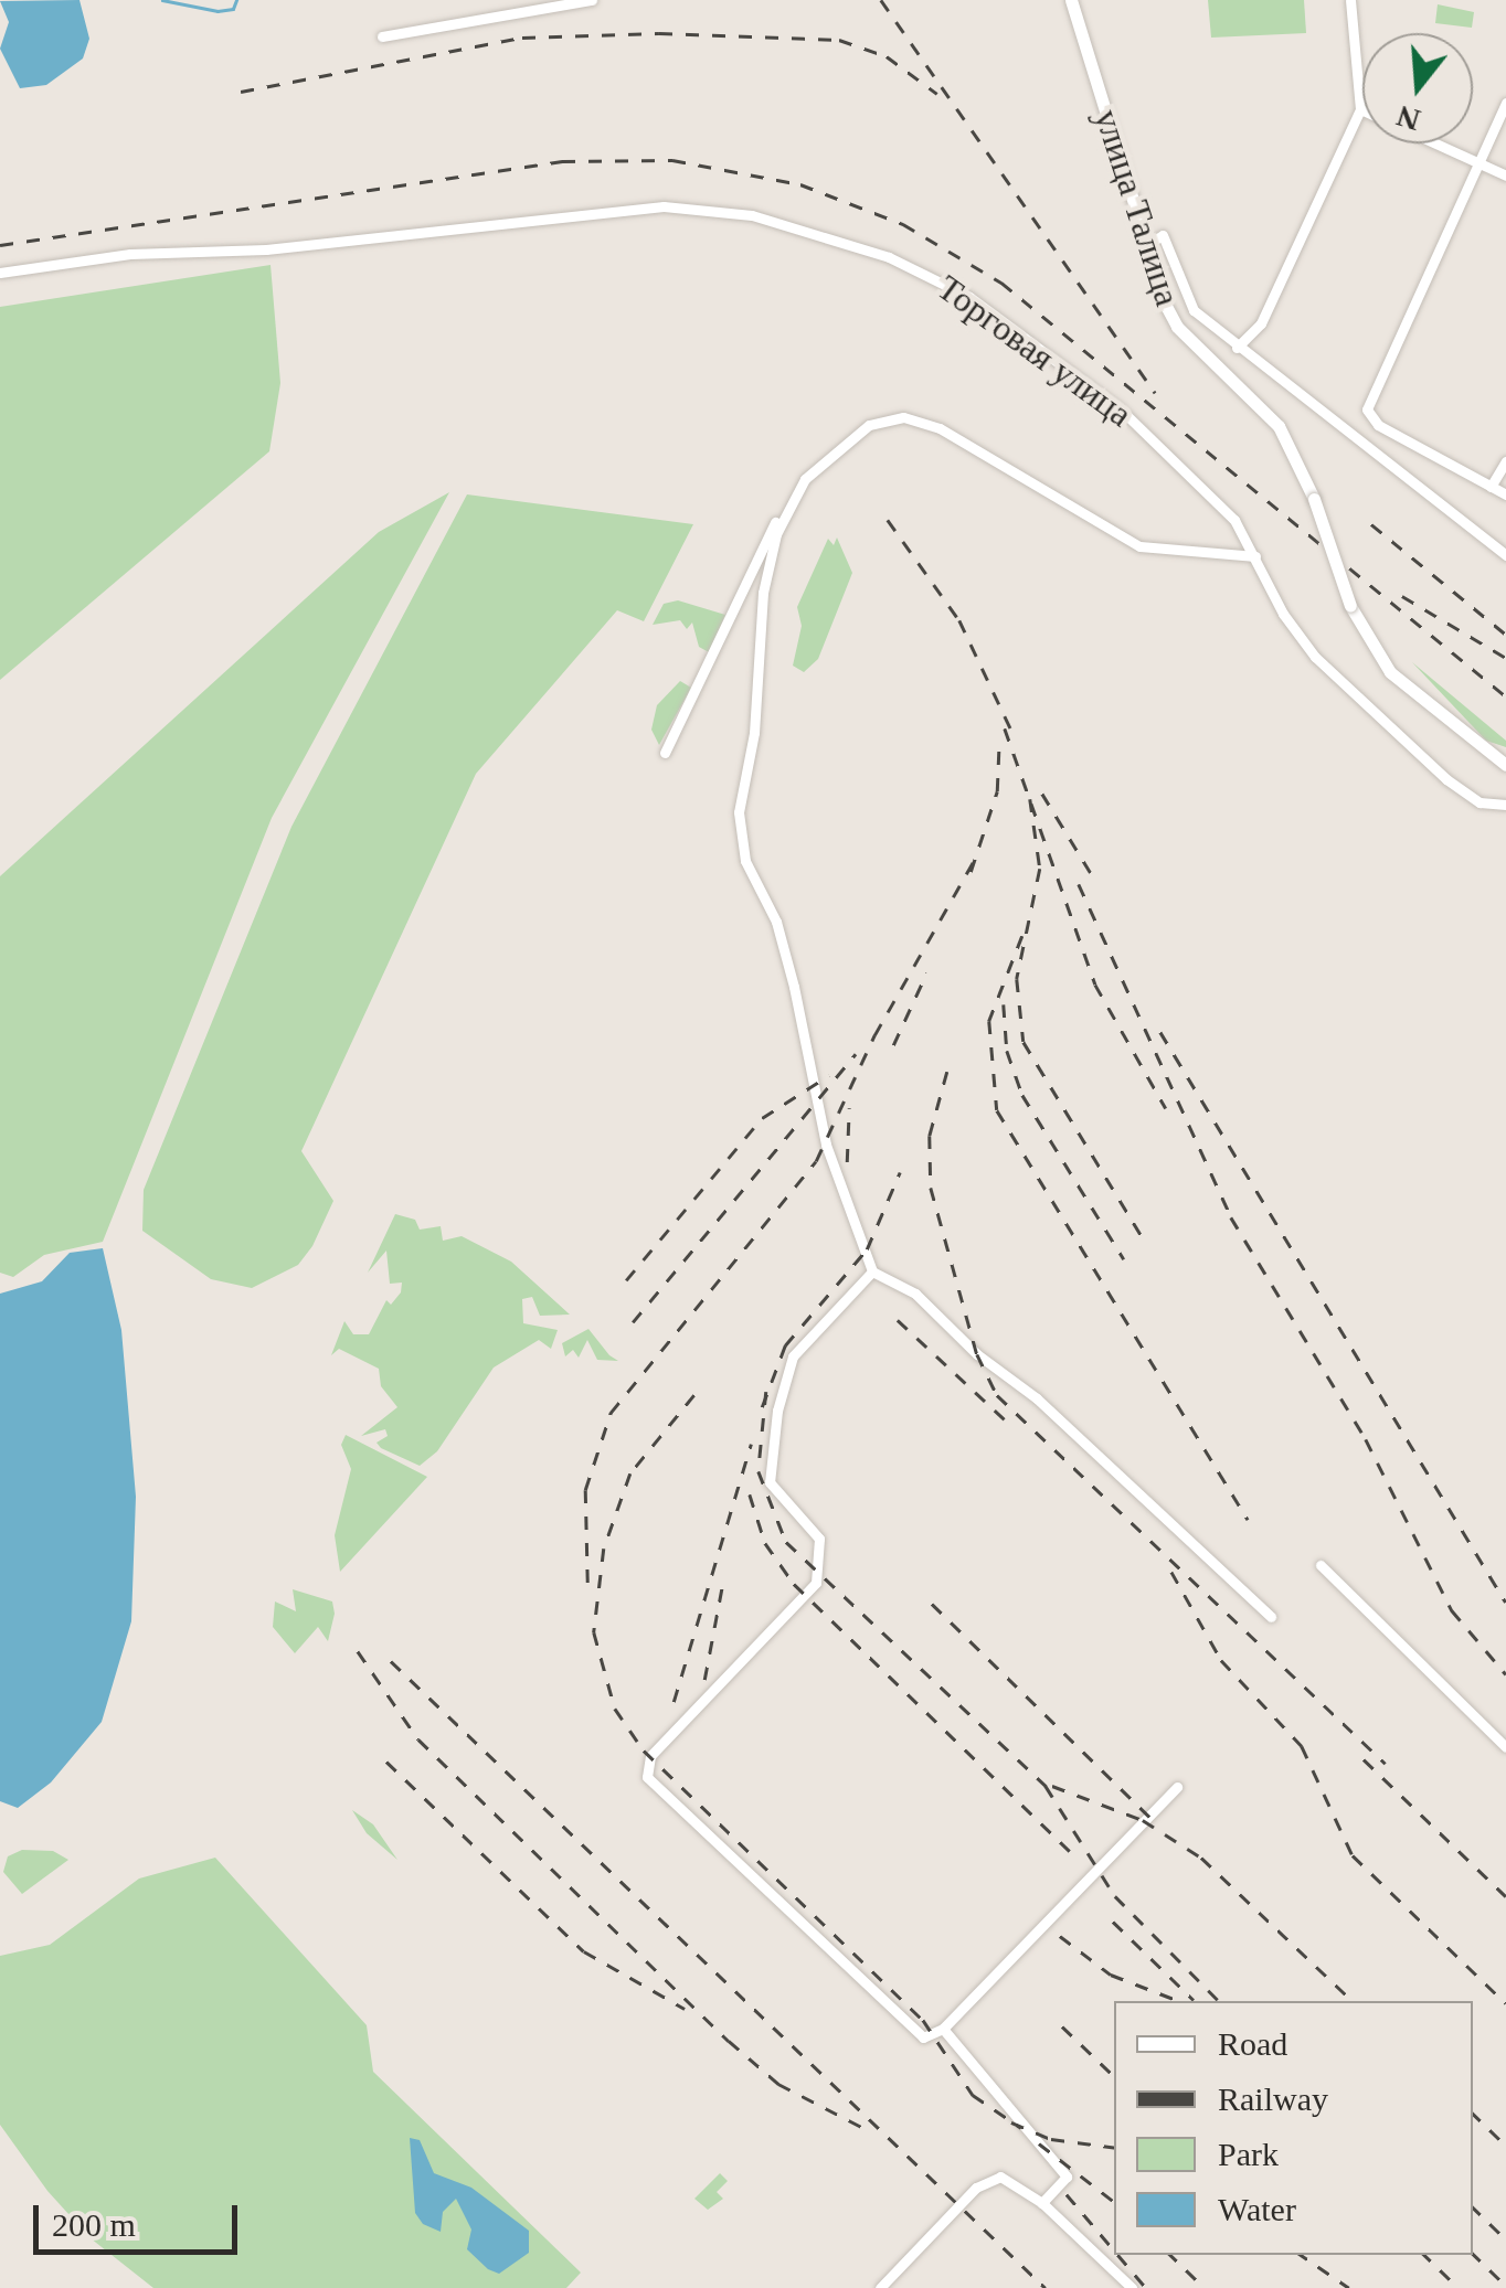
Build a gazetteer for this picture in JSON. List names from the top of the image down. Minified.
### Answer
{"streets":{"main road":["улица Талица"],"street":["Торговая улица"]},"legend":["Road","Railway","Park","Water"],"scale_bar":"200 m","north":"bottom"}
